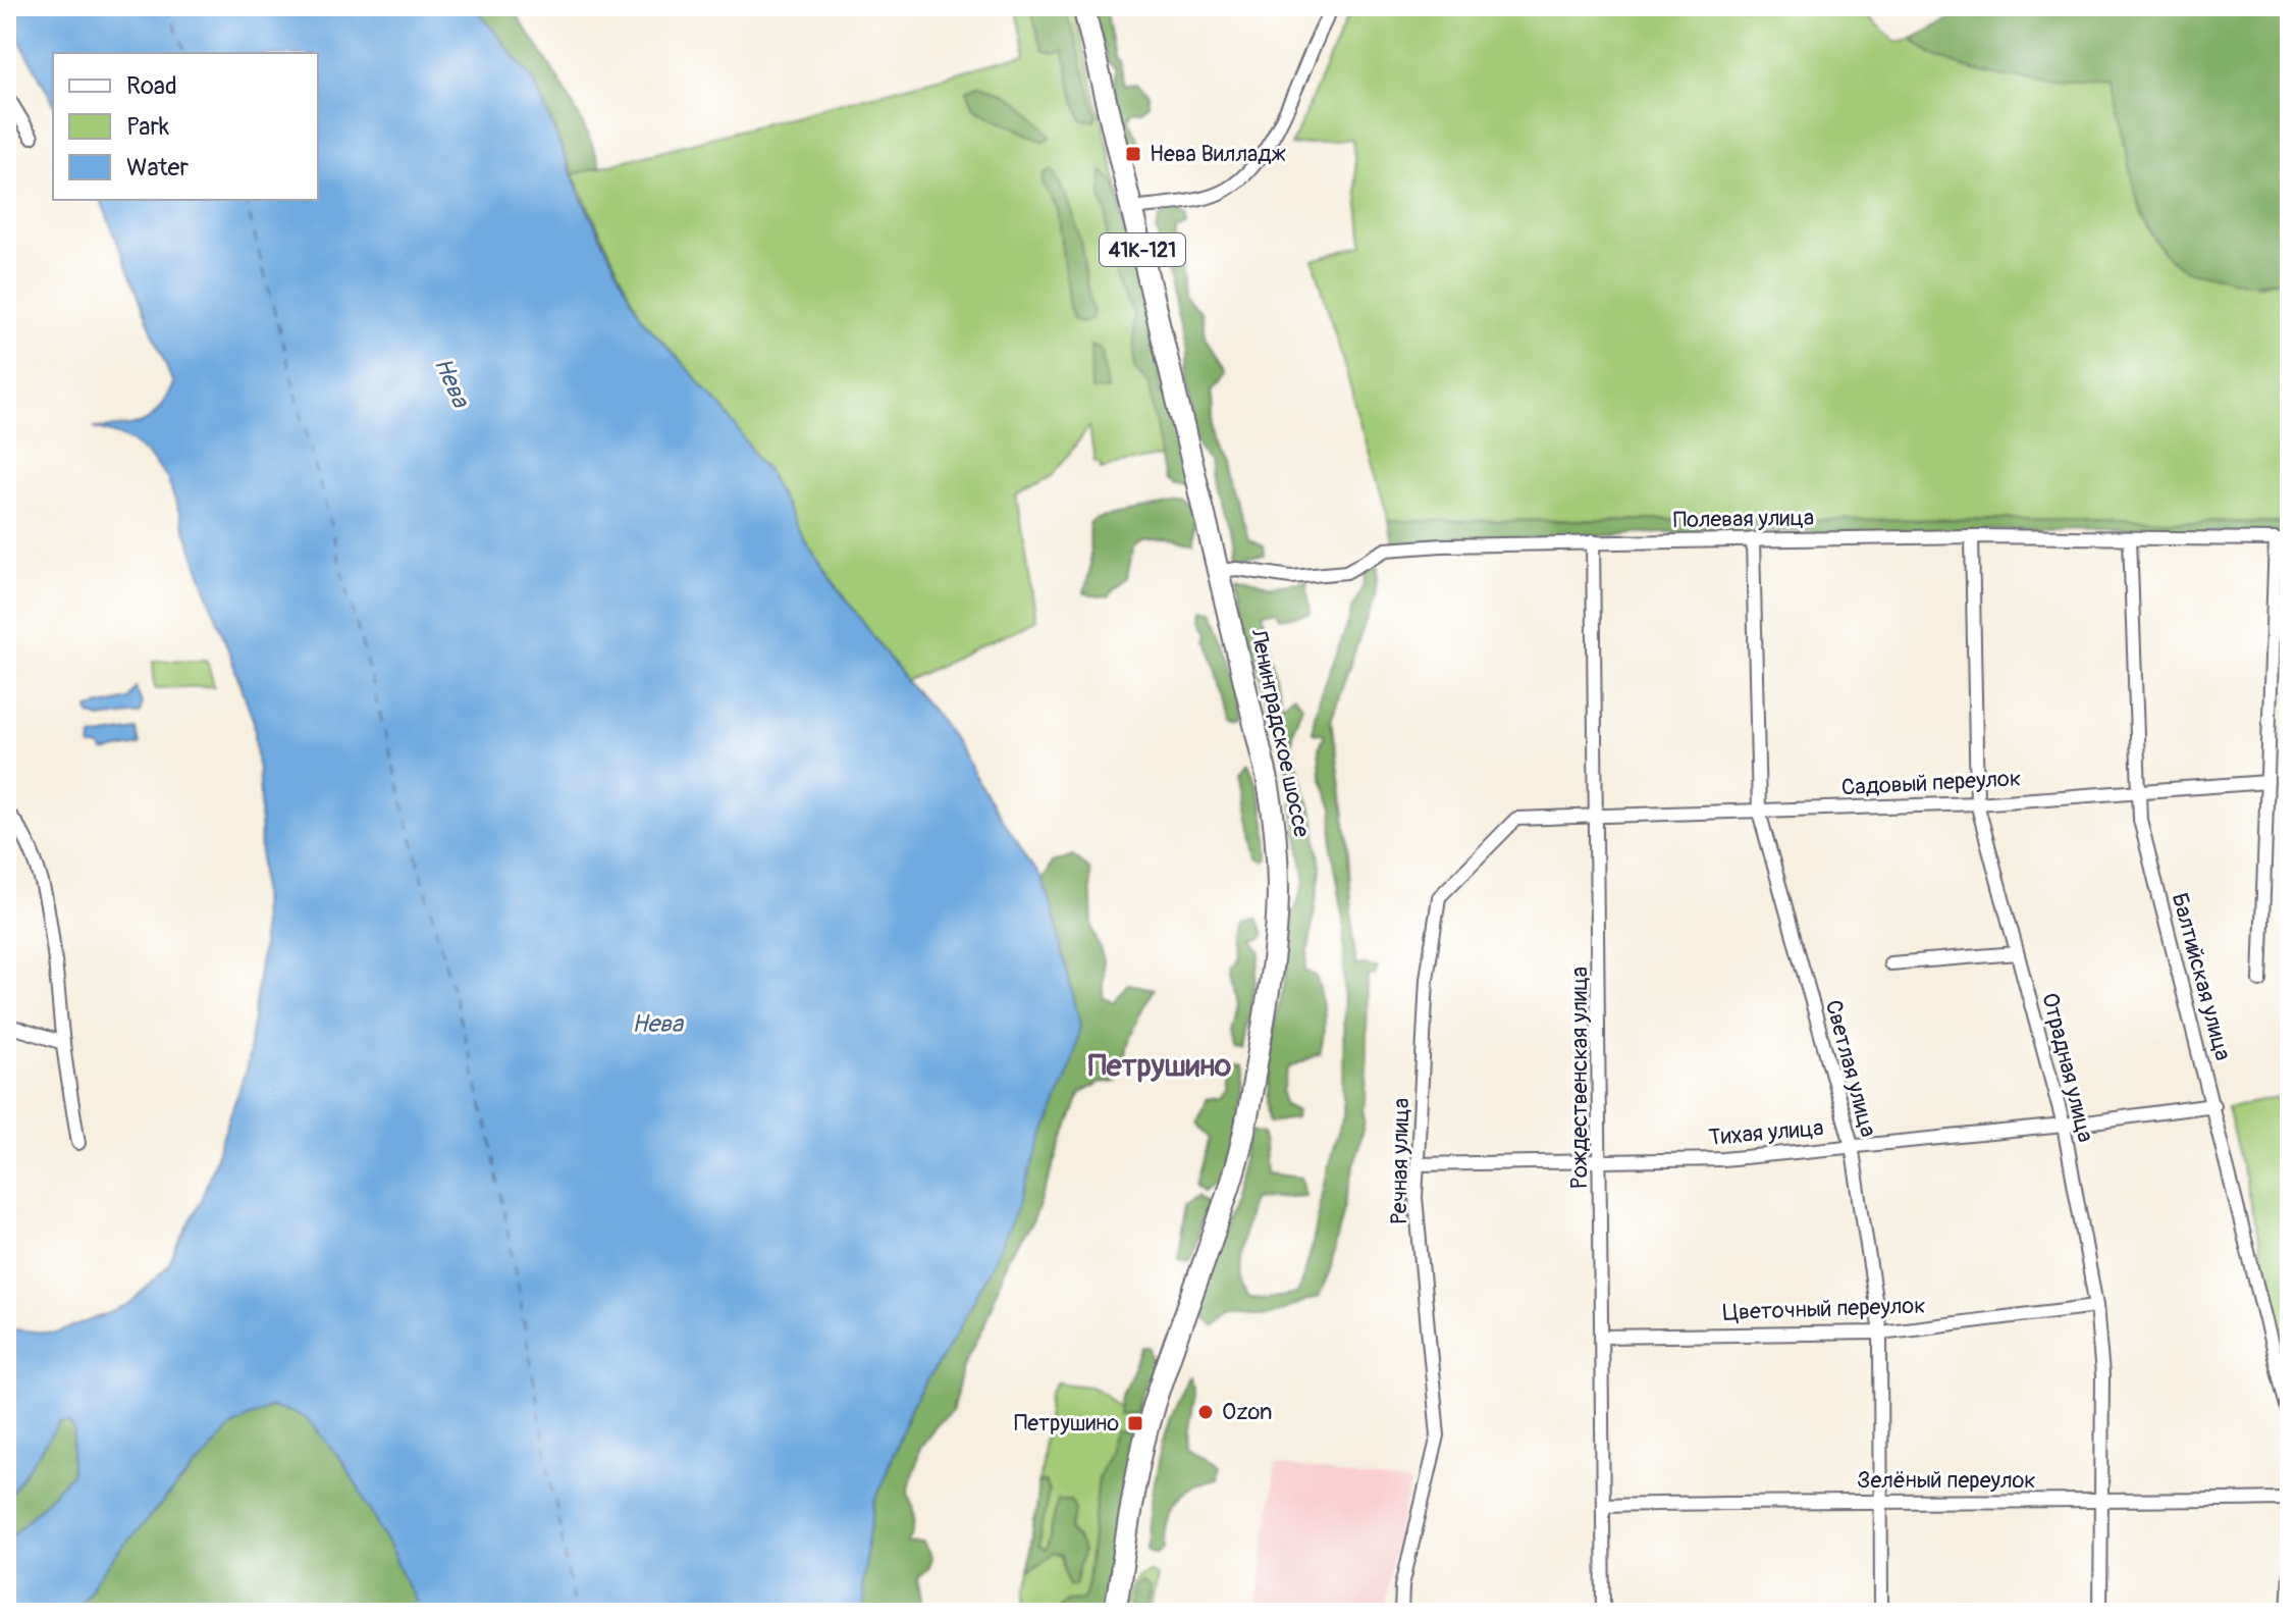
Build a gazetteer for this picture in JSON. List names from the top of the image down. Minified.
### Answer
{"streets":{"main road":["41К-121","Ленинградское шоссе"],"street":["Полевая улица","Садовый переулок","Балтийская улица","Отрадная улица","Светлая улица","Рождественская улица","Тихая улица","Речная улица","Цветочный переулок","Зелёный переулок"]},"crossings":[["Полевая улица","Ленинградское шоссе"],["Полевая улица","Садовый переулок"],["Полевая улица","Балтийская улица"],["Полевая улица","Отрадная улица"],["Полевая улица","Светлая улица"],["Полевая улица","Рождественская улица"],["Садовый переулок","Балтийская улица"],["Садовый переулок","Отрадная улица"],["Садовый переулок","Светлая улица"],["Садовый переулок","Рождественская улица"],["Садовый переулок","Речная улица"],["Балтийская улица","Тихая улица"],["Отрадная улица","Тихая улица"],["Отрадная улица","Цветочный переулок"],["Отрадная улица","Зелёный переулок"],["Светлая улица","Тихая улица"],["Светлая улица","Цветочный переулок"],["Светлая улица","Зелёный переулок"],["Рождественская улица","Тихая улица"],["Рождественская улица","Речная улица"],["Рождественская улица","Цветочный переулок"],["Рождественская улица","Зелёный переулок"],["Тихая улица","Речная улица"]],"districts":["Петрушино"],"water":["Нева"],"places":{"transit":["Нева Вилладж","Петрушино"],"other":["Ozon"]},"legend":["Road","Park","Water"]}
